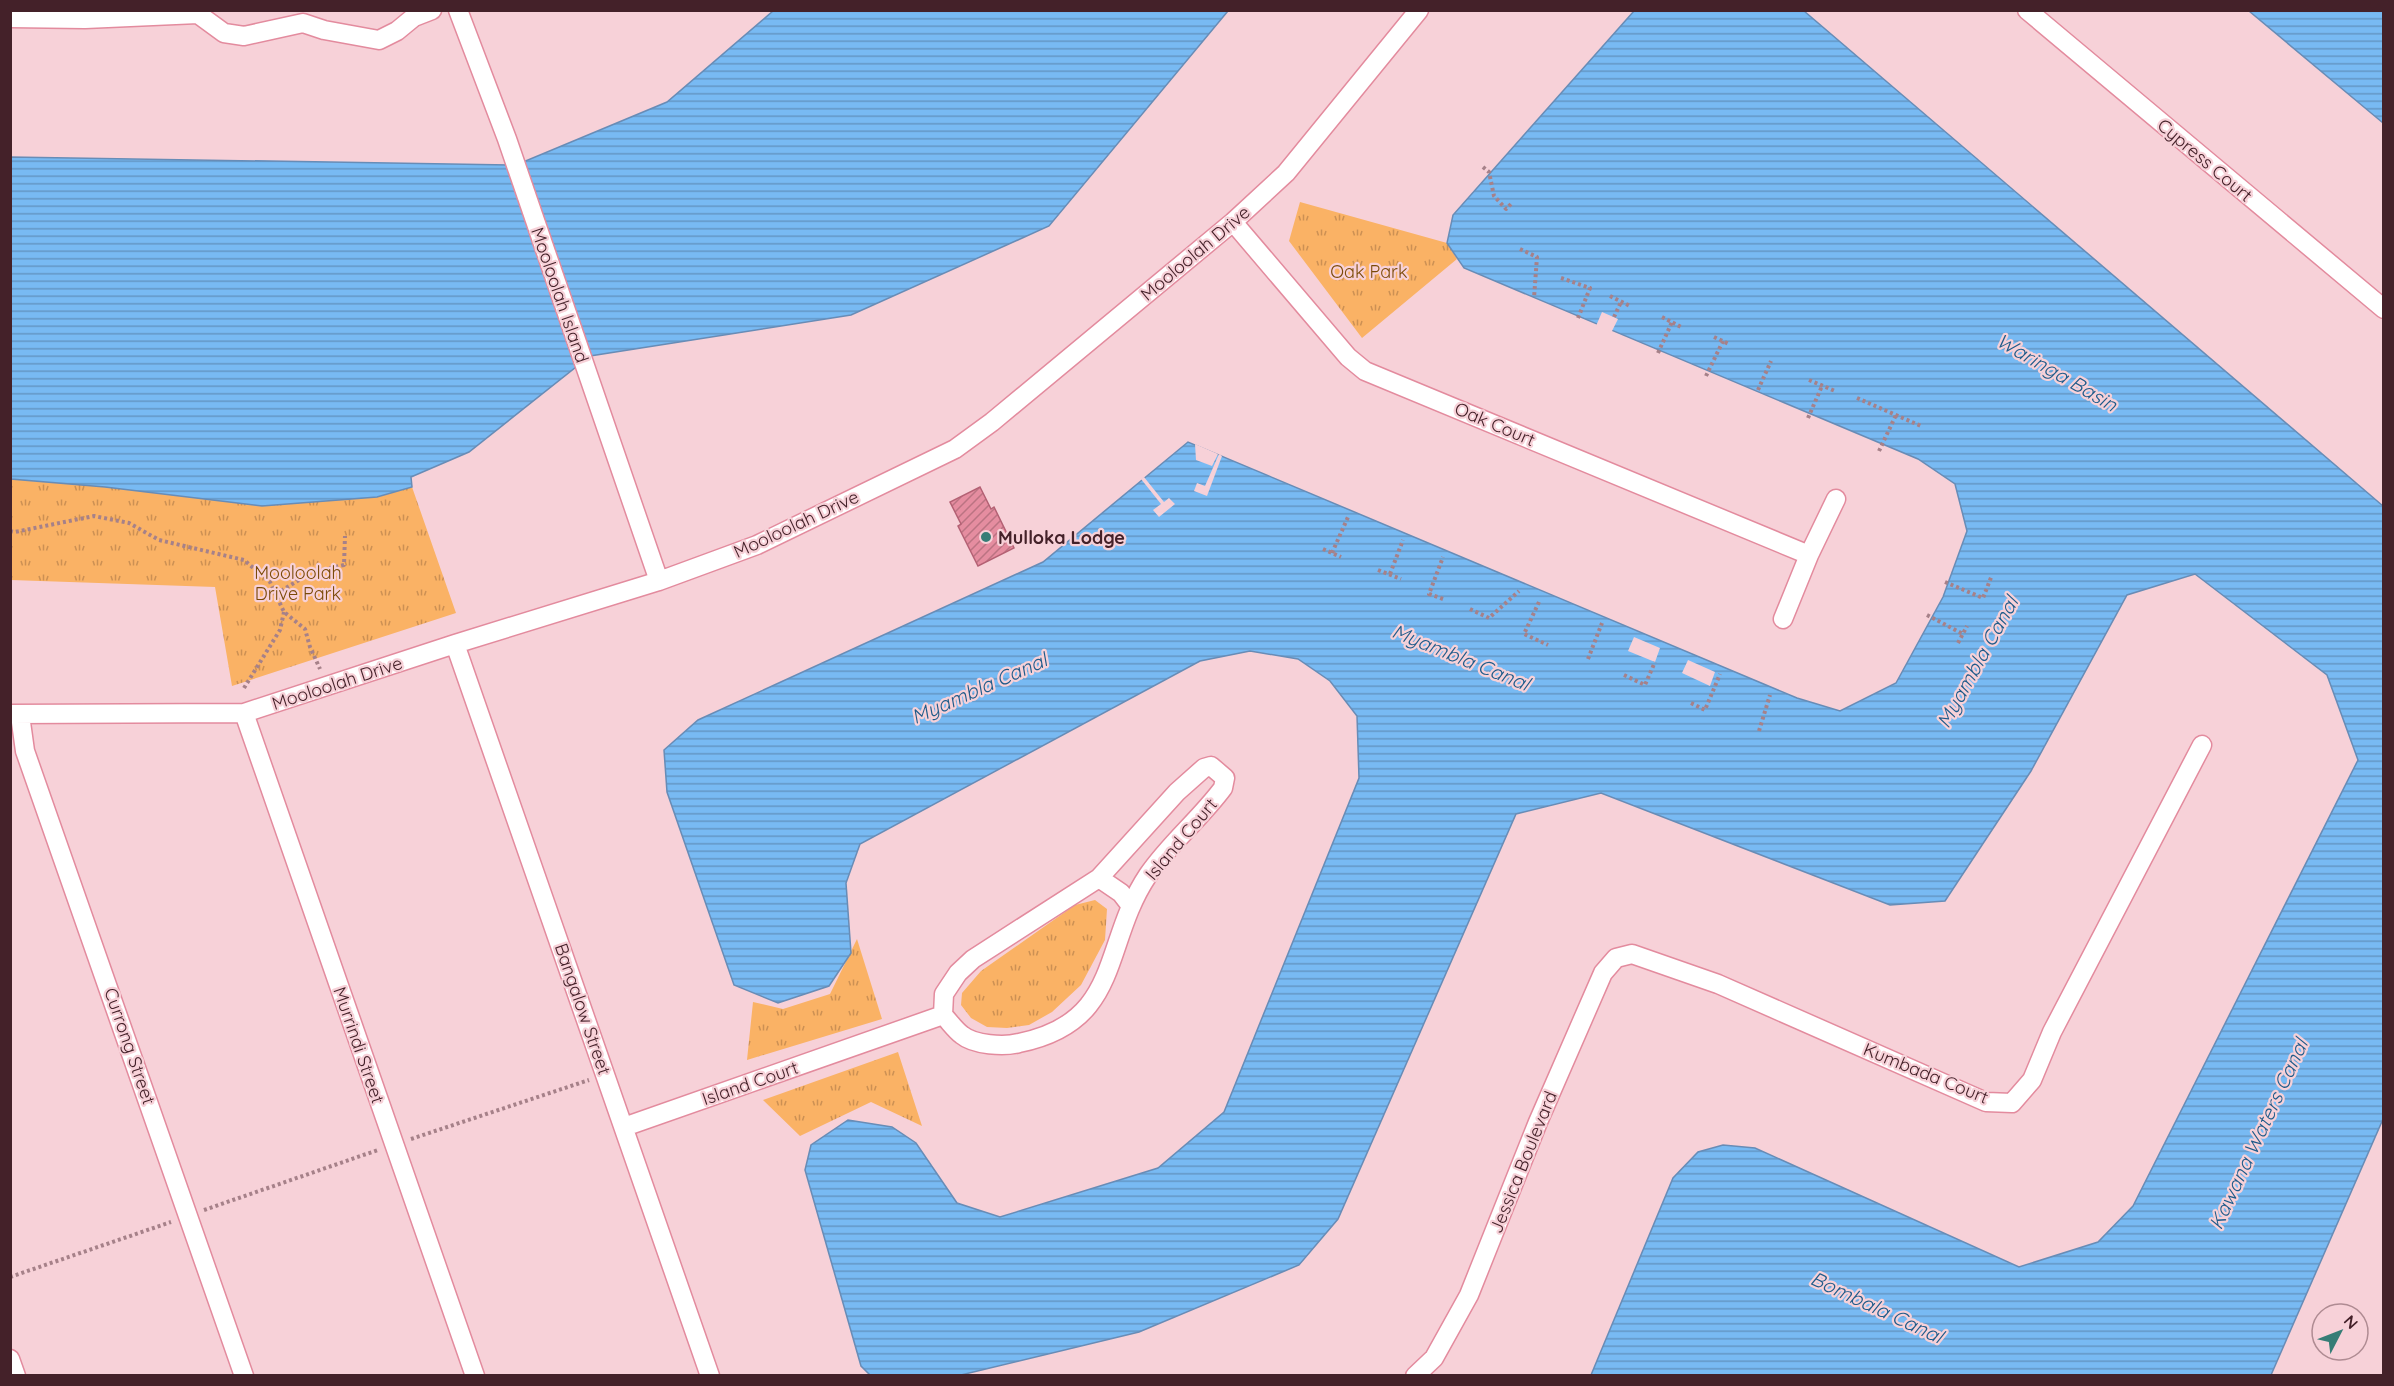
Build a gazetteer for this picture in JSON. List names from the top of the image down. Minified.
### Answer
{"streets":{"street":["Cypress Court","Mooloolah Drive","Mooloolah Island","Oak Court","Island Court","Bangalow Street","Murrindi Street","Currong Street","Kumbada Court","Jessica Boulevard"]},"crossings":[["Mooloolah Drive","Mooloolah Island"],["Mooloolah Drive","Oak Court"],["Mooloolah Drive","Bangalow Street"],["Mooloolah Drive","Murrindi Street"],["Mooloolah Drive","Currong Street"],["Island Court","Bangalow Street"],["Kumbada Court","Jessica Boulevard"]],"water":["Waringa Basin","Myambla Canal","Kawana Waters Canal","Bombala Canal"],"parks":["Oak Park","Mooloolah Drive Park"],"places":["Mulloka Lodge"],"north":"top right"}
